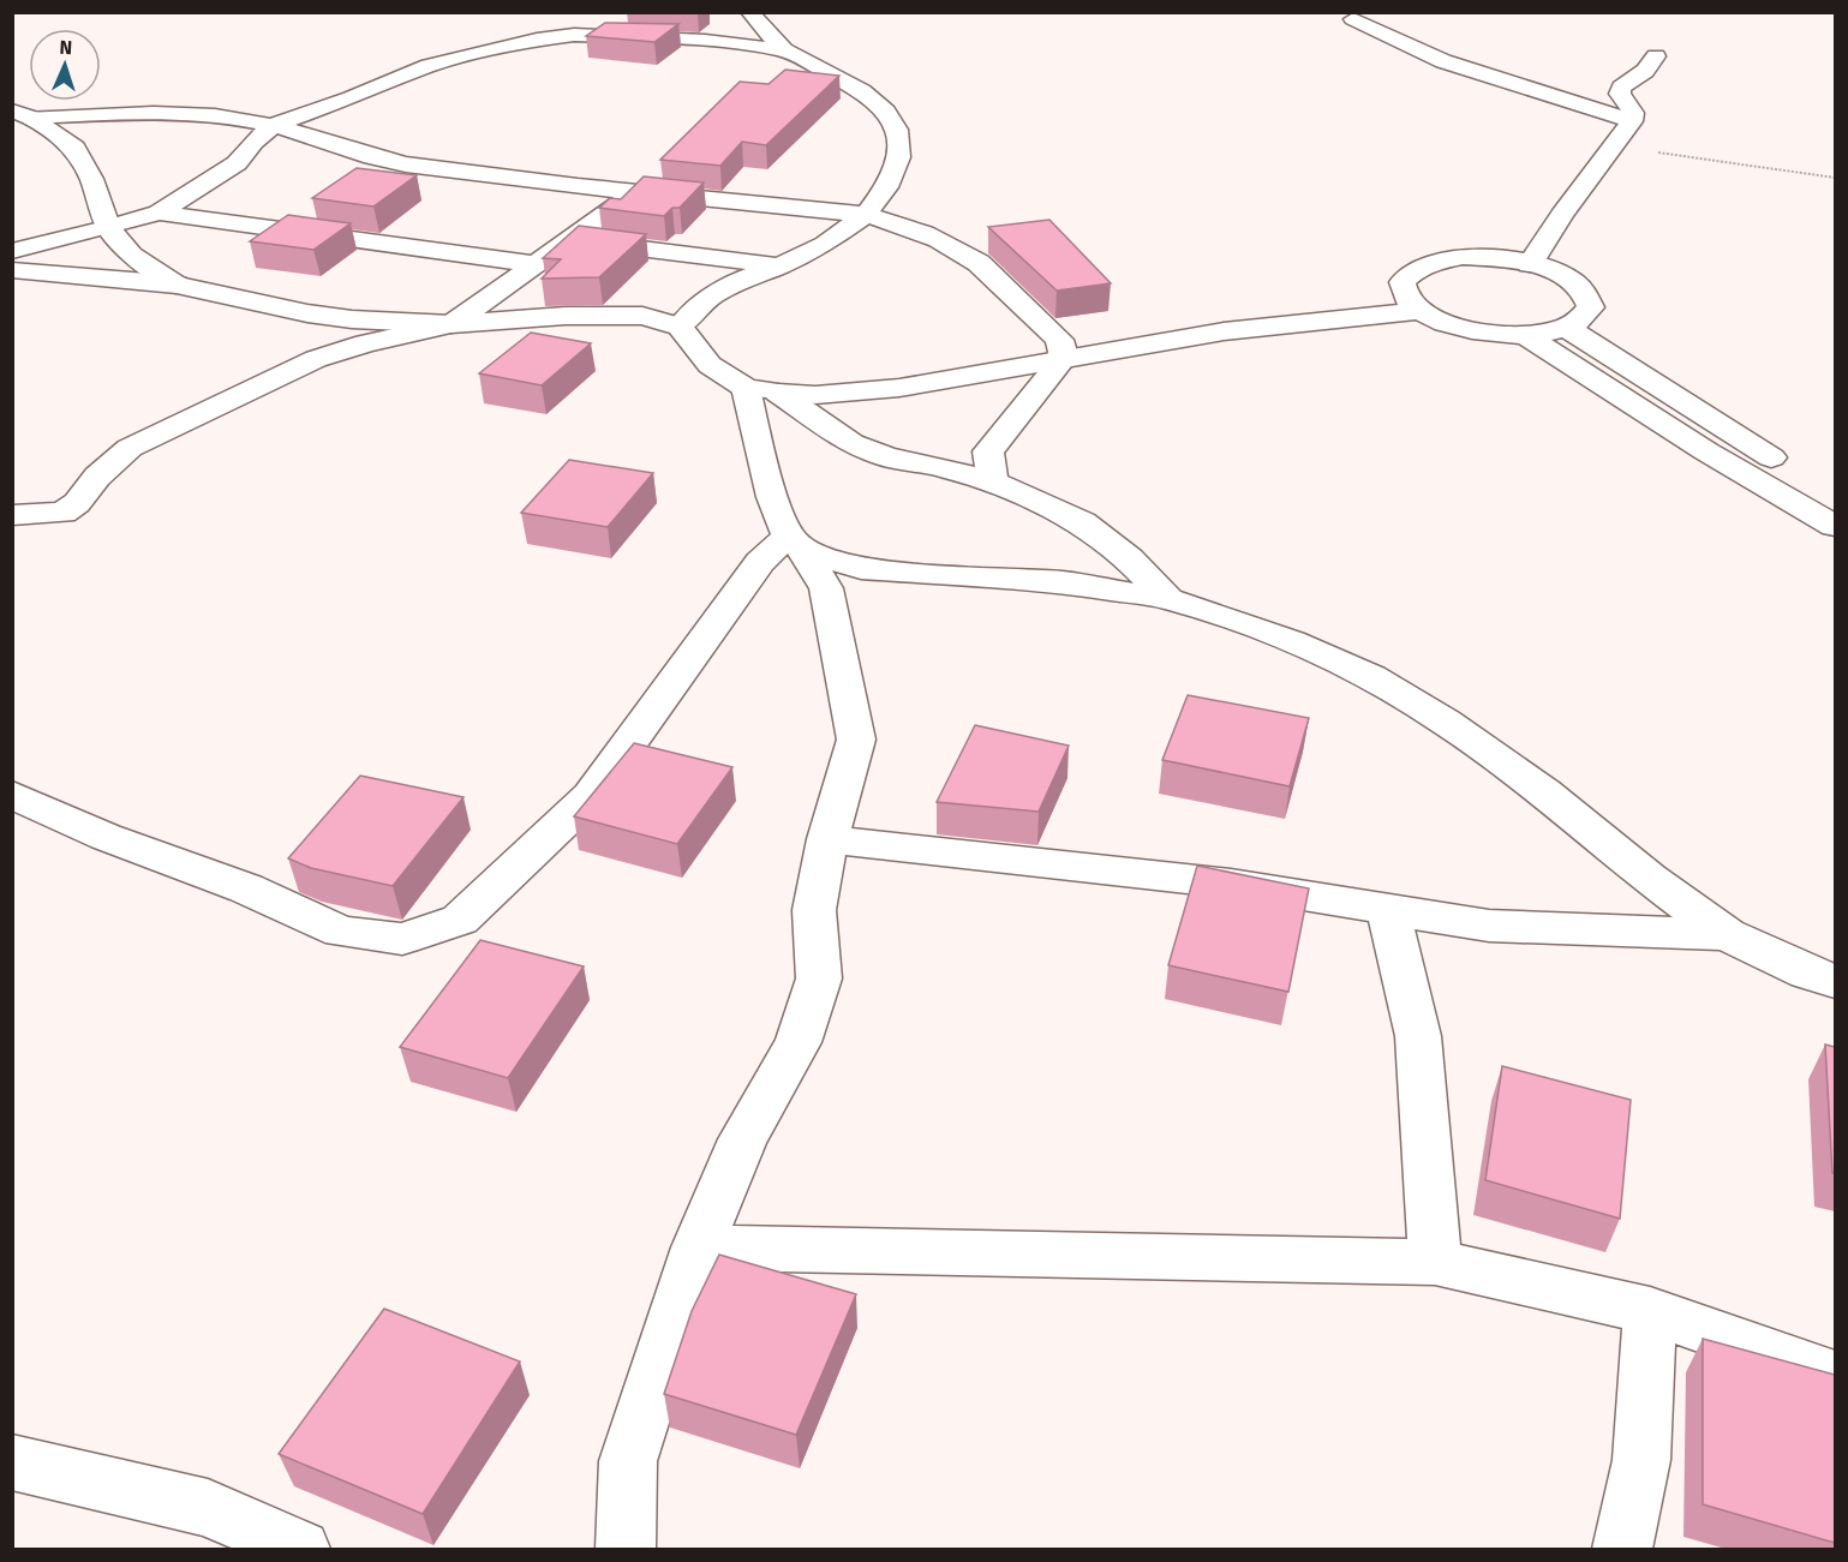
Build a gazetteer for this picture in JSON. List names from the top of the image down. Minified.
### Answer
{"north":"top"}
